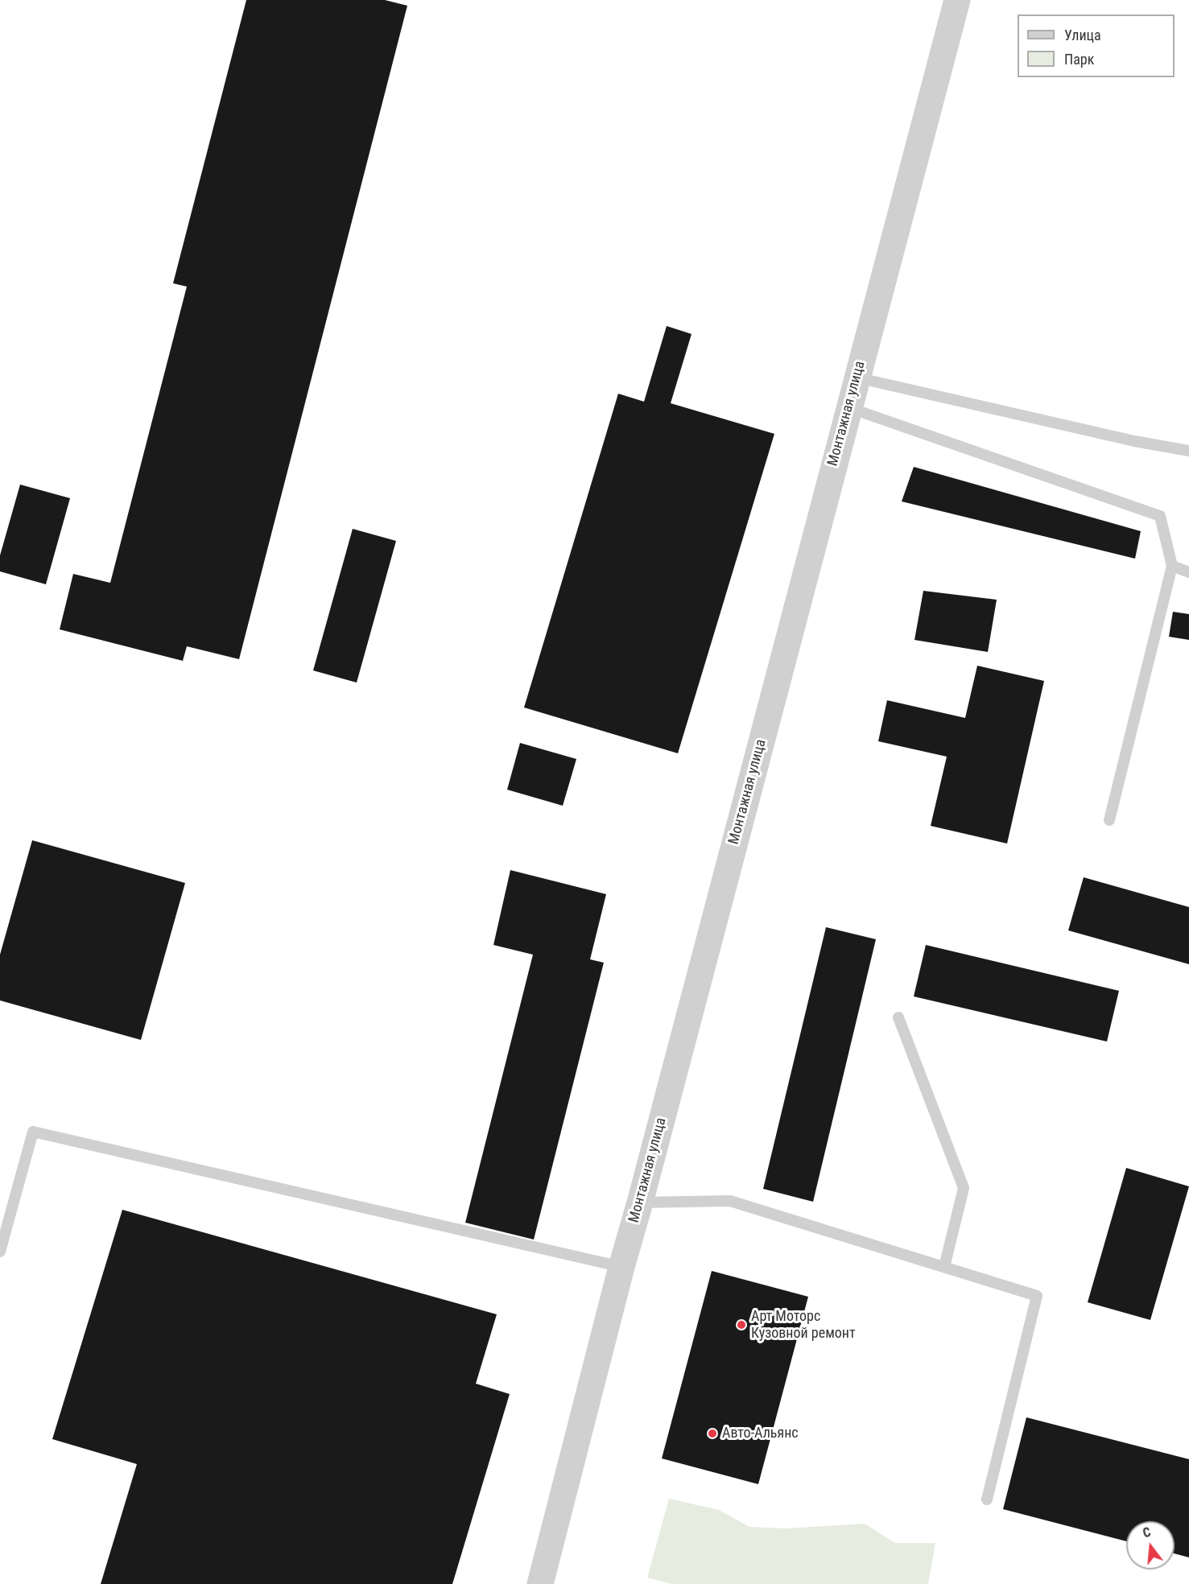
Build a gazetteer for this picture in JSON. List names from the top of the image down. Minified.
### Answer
{"streets":{"street":["Монтажная улица"]},"places":["Арт Моторс Кузовной ремонт","Авто-Альянс"],"legend":["Улица","Парк"],"north":"top"}
